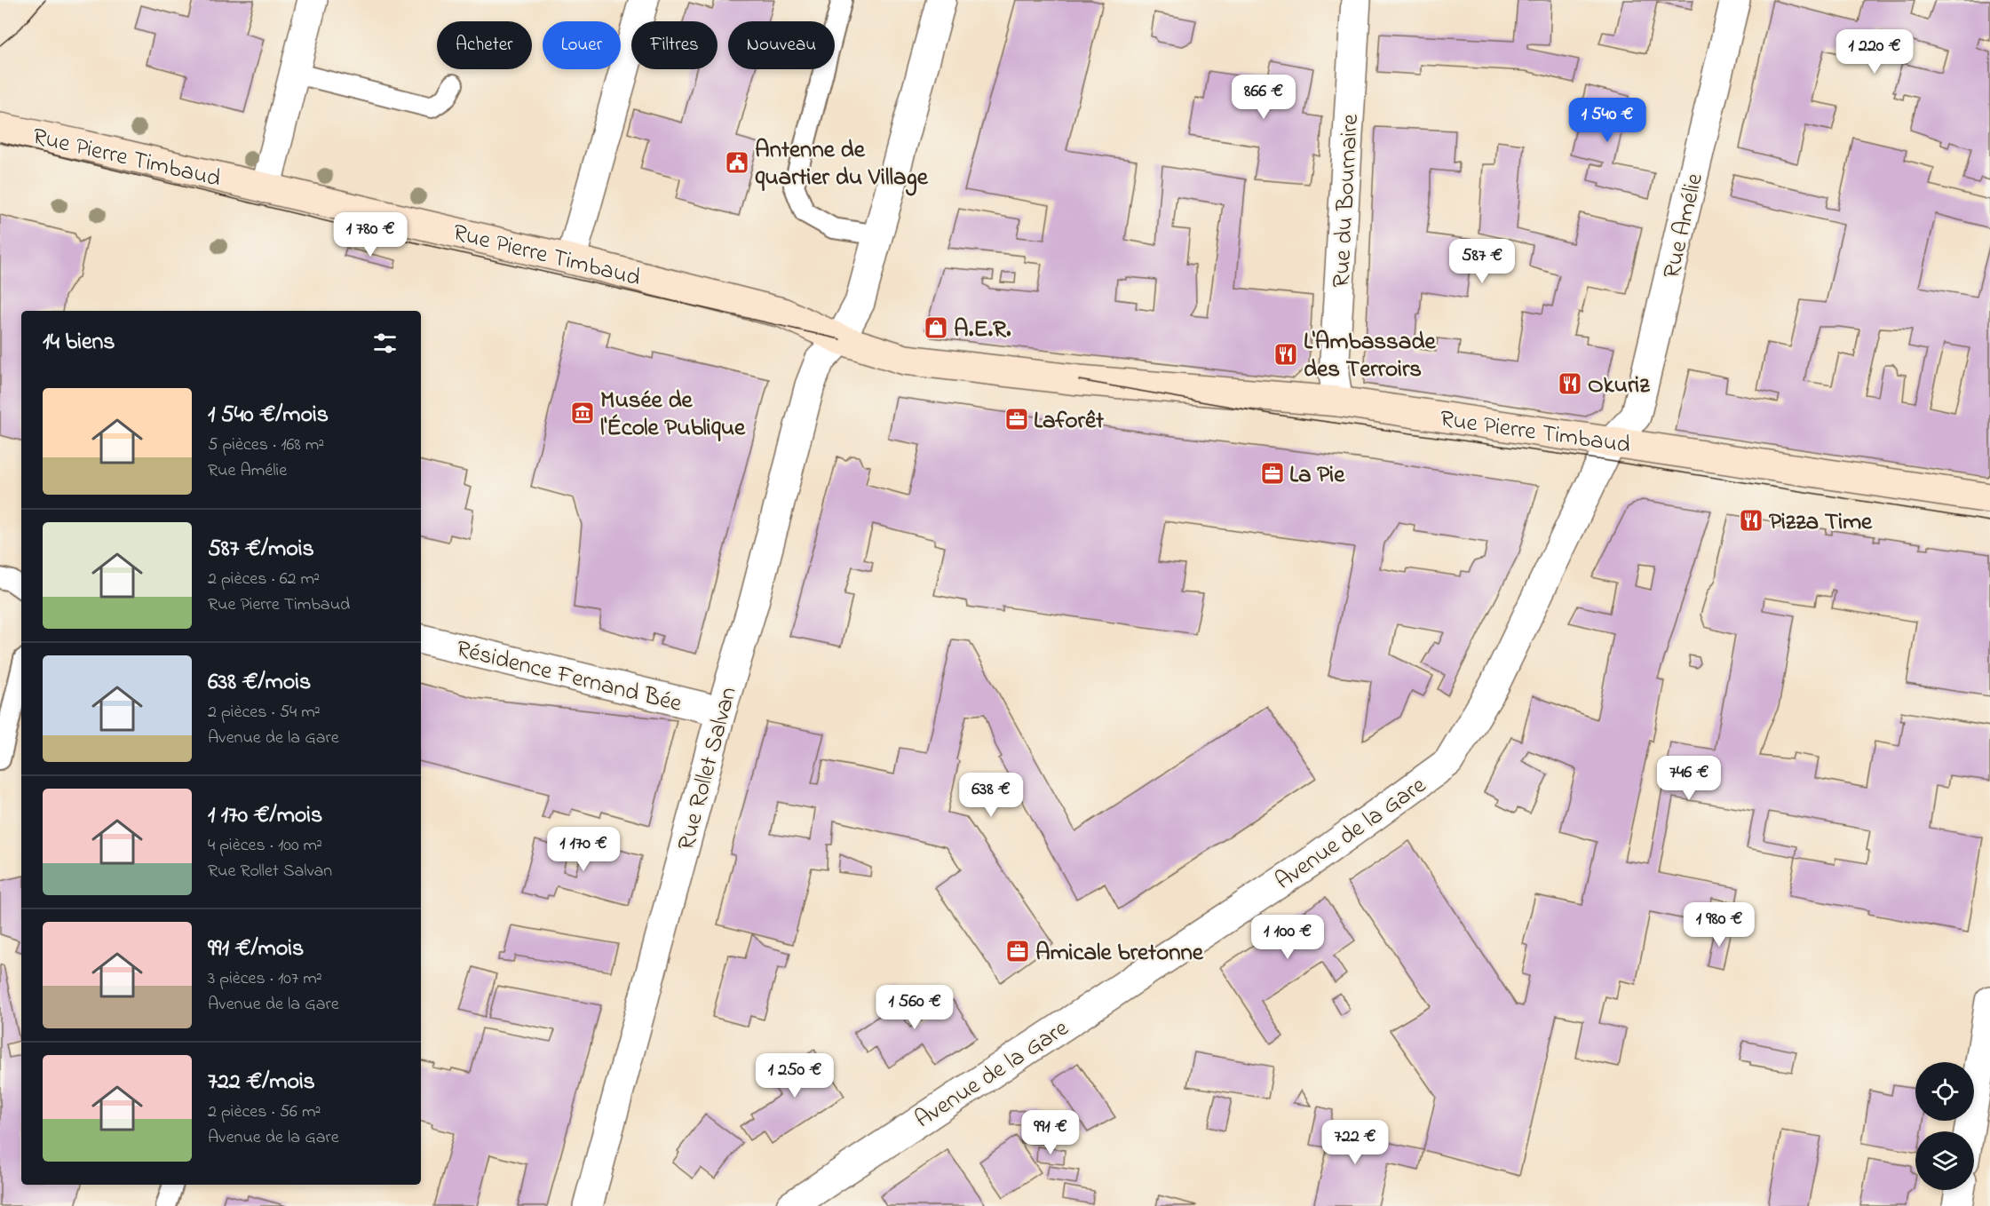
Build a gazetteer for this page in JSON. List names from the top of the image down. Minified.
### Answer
{"streets":{"main road":["Rue Pierre Timbaud"],"street":["Rue du Bournaire","Rue Amélie","Résidence Fernand Bée","Rue Rollet Salvan","Avenue de la Gare"]},"crossings":[["Rue Pierre Timbaud","Rue du Bournaire"],["Rue Pierre Timbaud","Rue Amélie"],["Rue Pierre Timbaud","Rue Rollet Salvan"],["Rue Pierre Timbaud","Avenue de la Gare"],["Rue Amélie","Avenue de la Gare"],["Résidence Fernand Bée","Rue Rollet Salvan"]],"places":{"public building":["Antenne de quartier du Village"],"shop":["A.E.R."],"restaurant":["L'Ambassade des Terroirs","Okuriz","Pizza Time"],"museum":["Musée de l'École Publique"],"office":["Laforêt","La Pie","Amicale bretonne"]},"page":{"chip":["Acheter","Louer","Filtres","Nouveau"],"price":["1 220 €","866 €","1 540 €","1 780 €","587 €","746 €","638 €","1 170 €","1 980 €","1 100 €","1 560 €","1 250 €","991 €","722 €"],"heading":"14 biens","list":[{"name":"1 540 €/mois","note":"5 pièces · 168 m² · Rue Amélie"},{"name":"587 €/mois","note":"2 pièces · 62 m² · Rue Pierre Timbaud"},{"name":"638 €/mois","note":"2 pièces · 54 m² · Avenue de la Gare"},{"name":"1 170 €/mois","note":"4 pièces · 100 m² · Rue Rollet Salvan"},{"name":"991 €/mois","note":"3 pièces · 107 m² · Avenue de la Gare"},{"name":"722 €/mois","note":"2 pièces · 56 m² · Avenue de la Gare"}]}}
